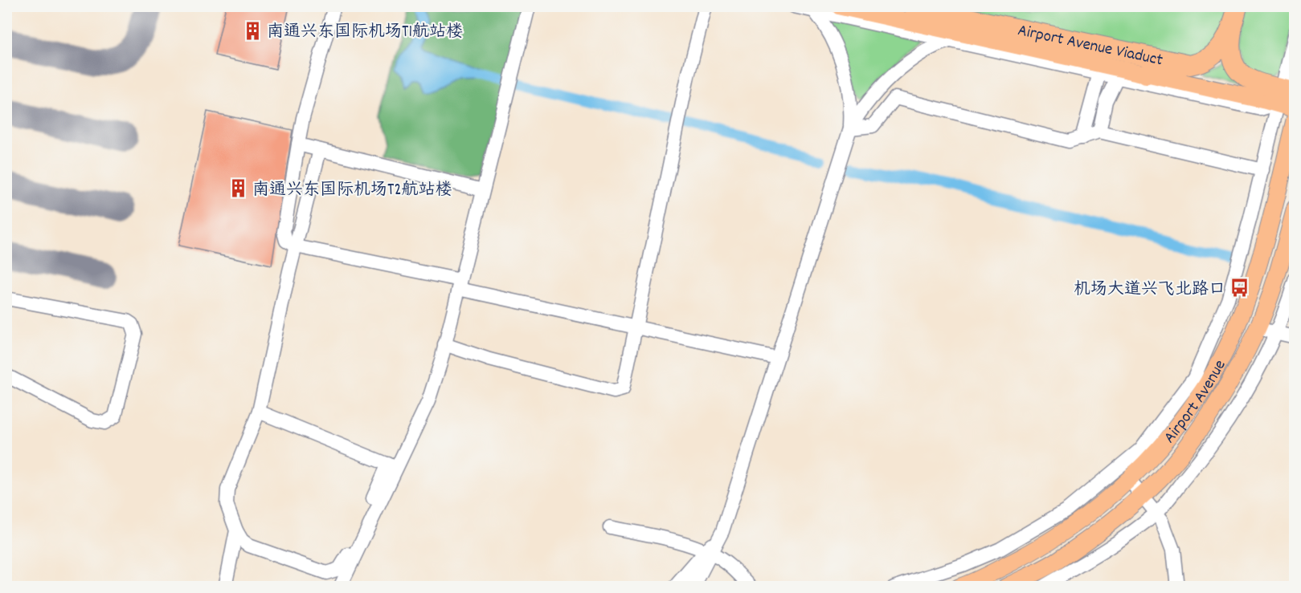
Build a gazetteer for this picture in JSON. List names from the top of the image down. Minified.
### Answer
{"streets":{"highway":["Airport Avenue Viaduct"],"main road":["Airport Avenue"]},"places":{"building":["南通兴东国际机场T1航站楼","南通兴东国际机场T2航站楼"],"bus stop":["机场大道兴飞北路口"]}}
